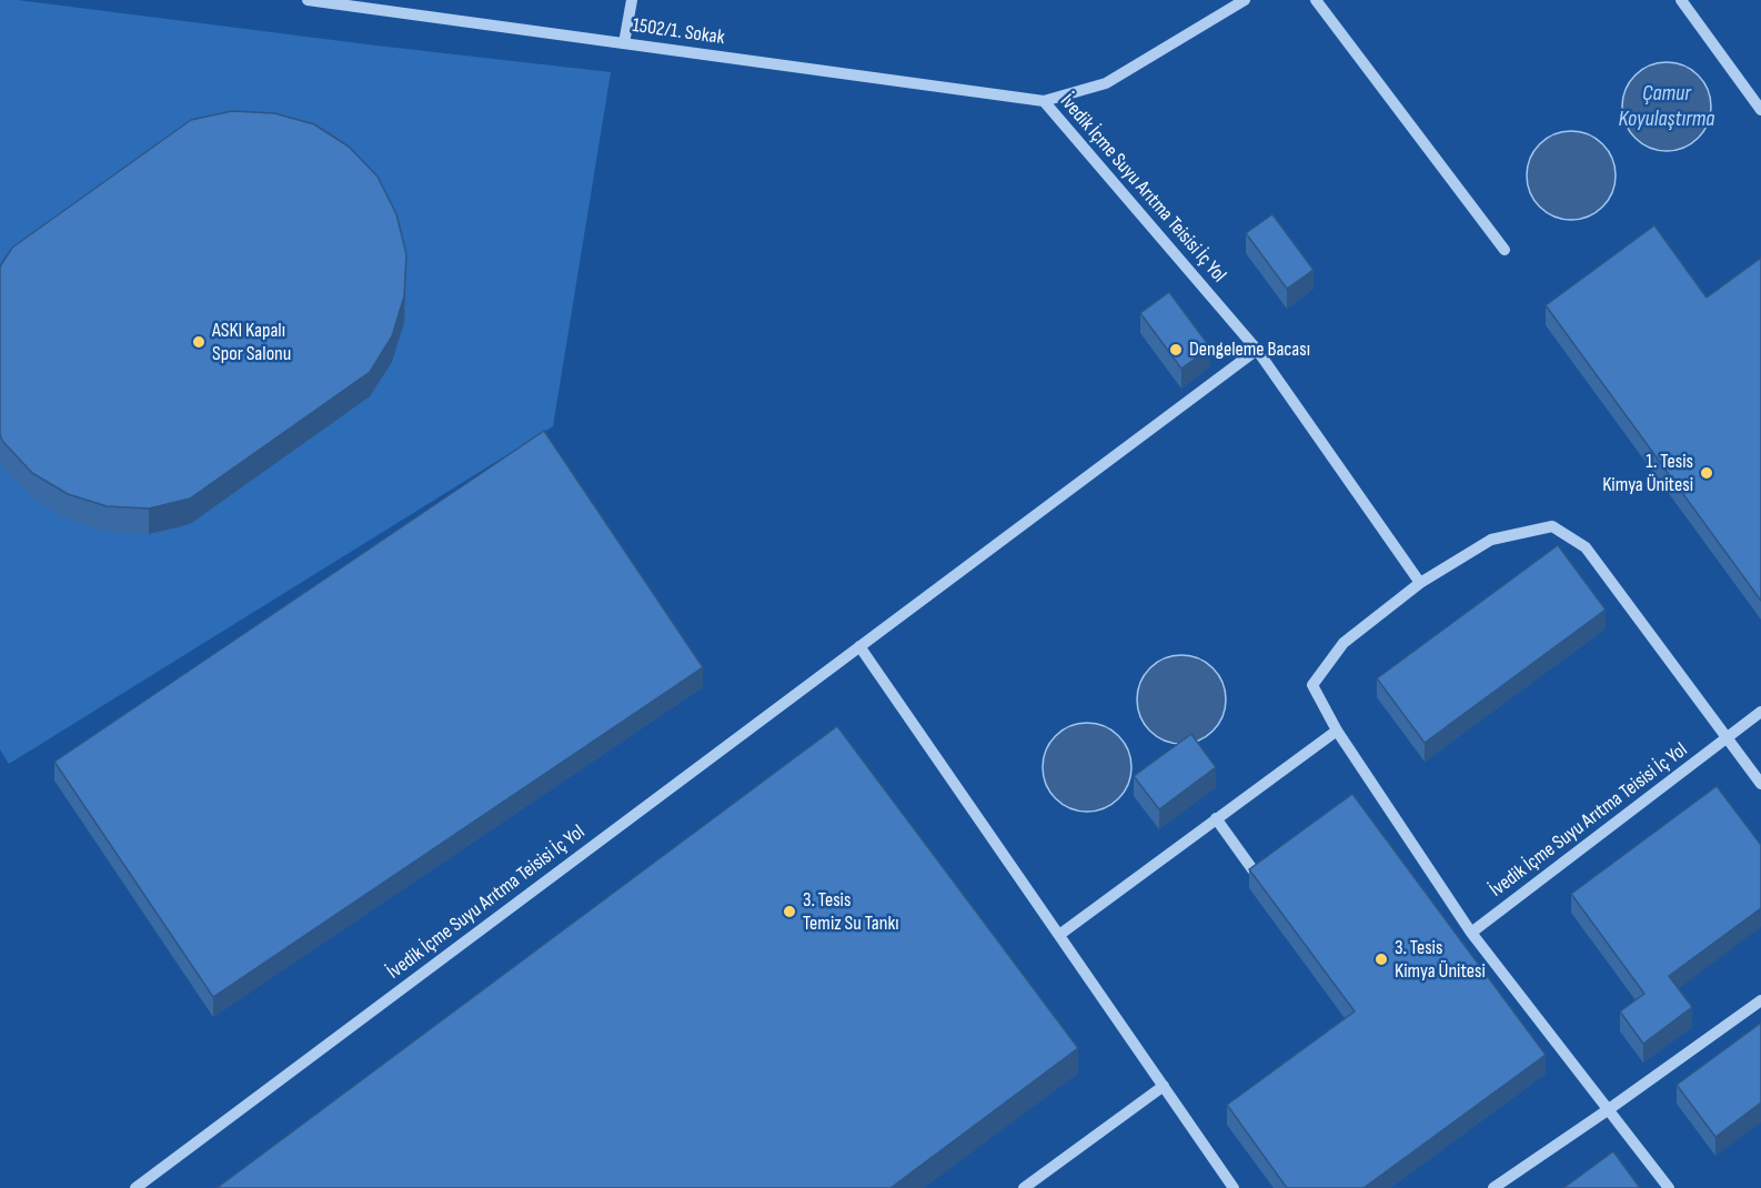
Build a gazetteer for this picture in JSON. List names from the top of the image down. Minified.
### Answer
{"streets":{"lane":["1502/1. Sokak","İvedik İçme Suyu Arıtma Teisisi İç Yol"]},"crossings":[["1502/1. Sokak","İvedik İçme Suyu Arıtma Teisisi İç Yol"]],"water":["Çamur Koyulaştırma"],"places":["ASKI Kapalı Spor Salonu","Dengeleme Bacası","1. Tesis Kimya Ünitesi","3. Tesis Temiz Su Tankı","3. Tesis Kimya Ünitesi"]}
